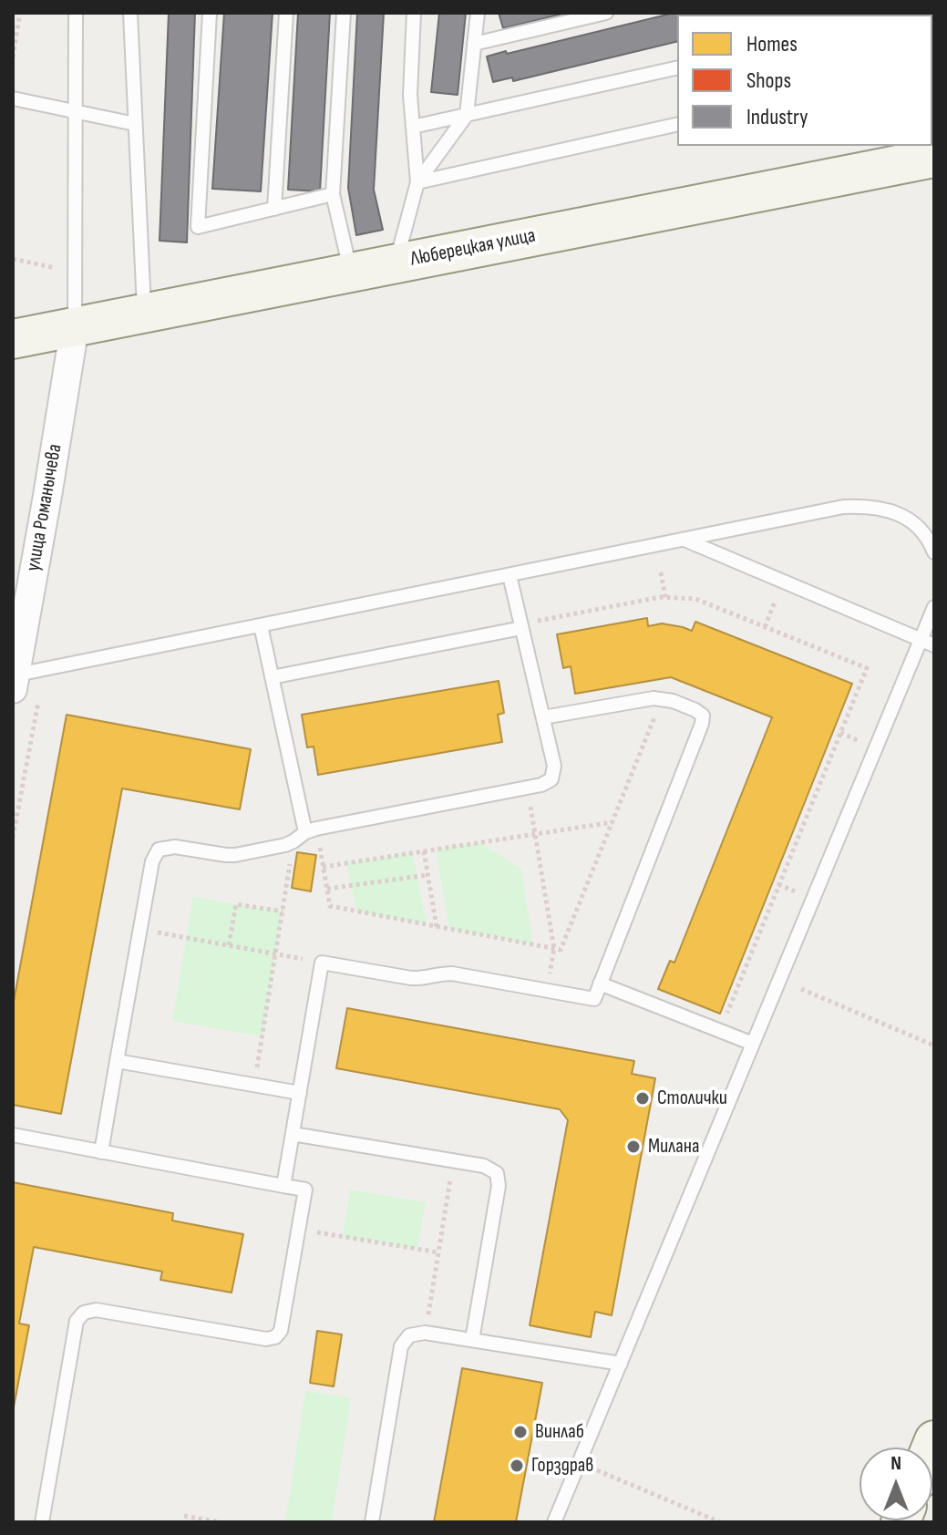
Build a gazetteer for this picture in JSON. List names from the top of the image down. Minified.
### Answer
{"streets":{"main road":["Люберецкая улица"],"street":["улица Романычева"]},"crossings":[["Люберецкая улица","улица Романычева"]],"places":["Столички","Милана","Винлаб","Горздрав"],"legend":["Homes","Shops","Industry"],"north":"top"}
